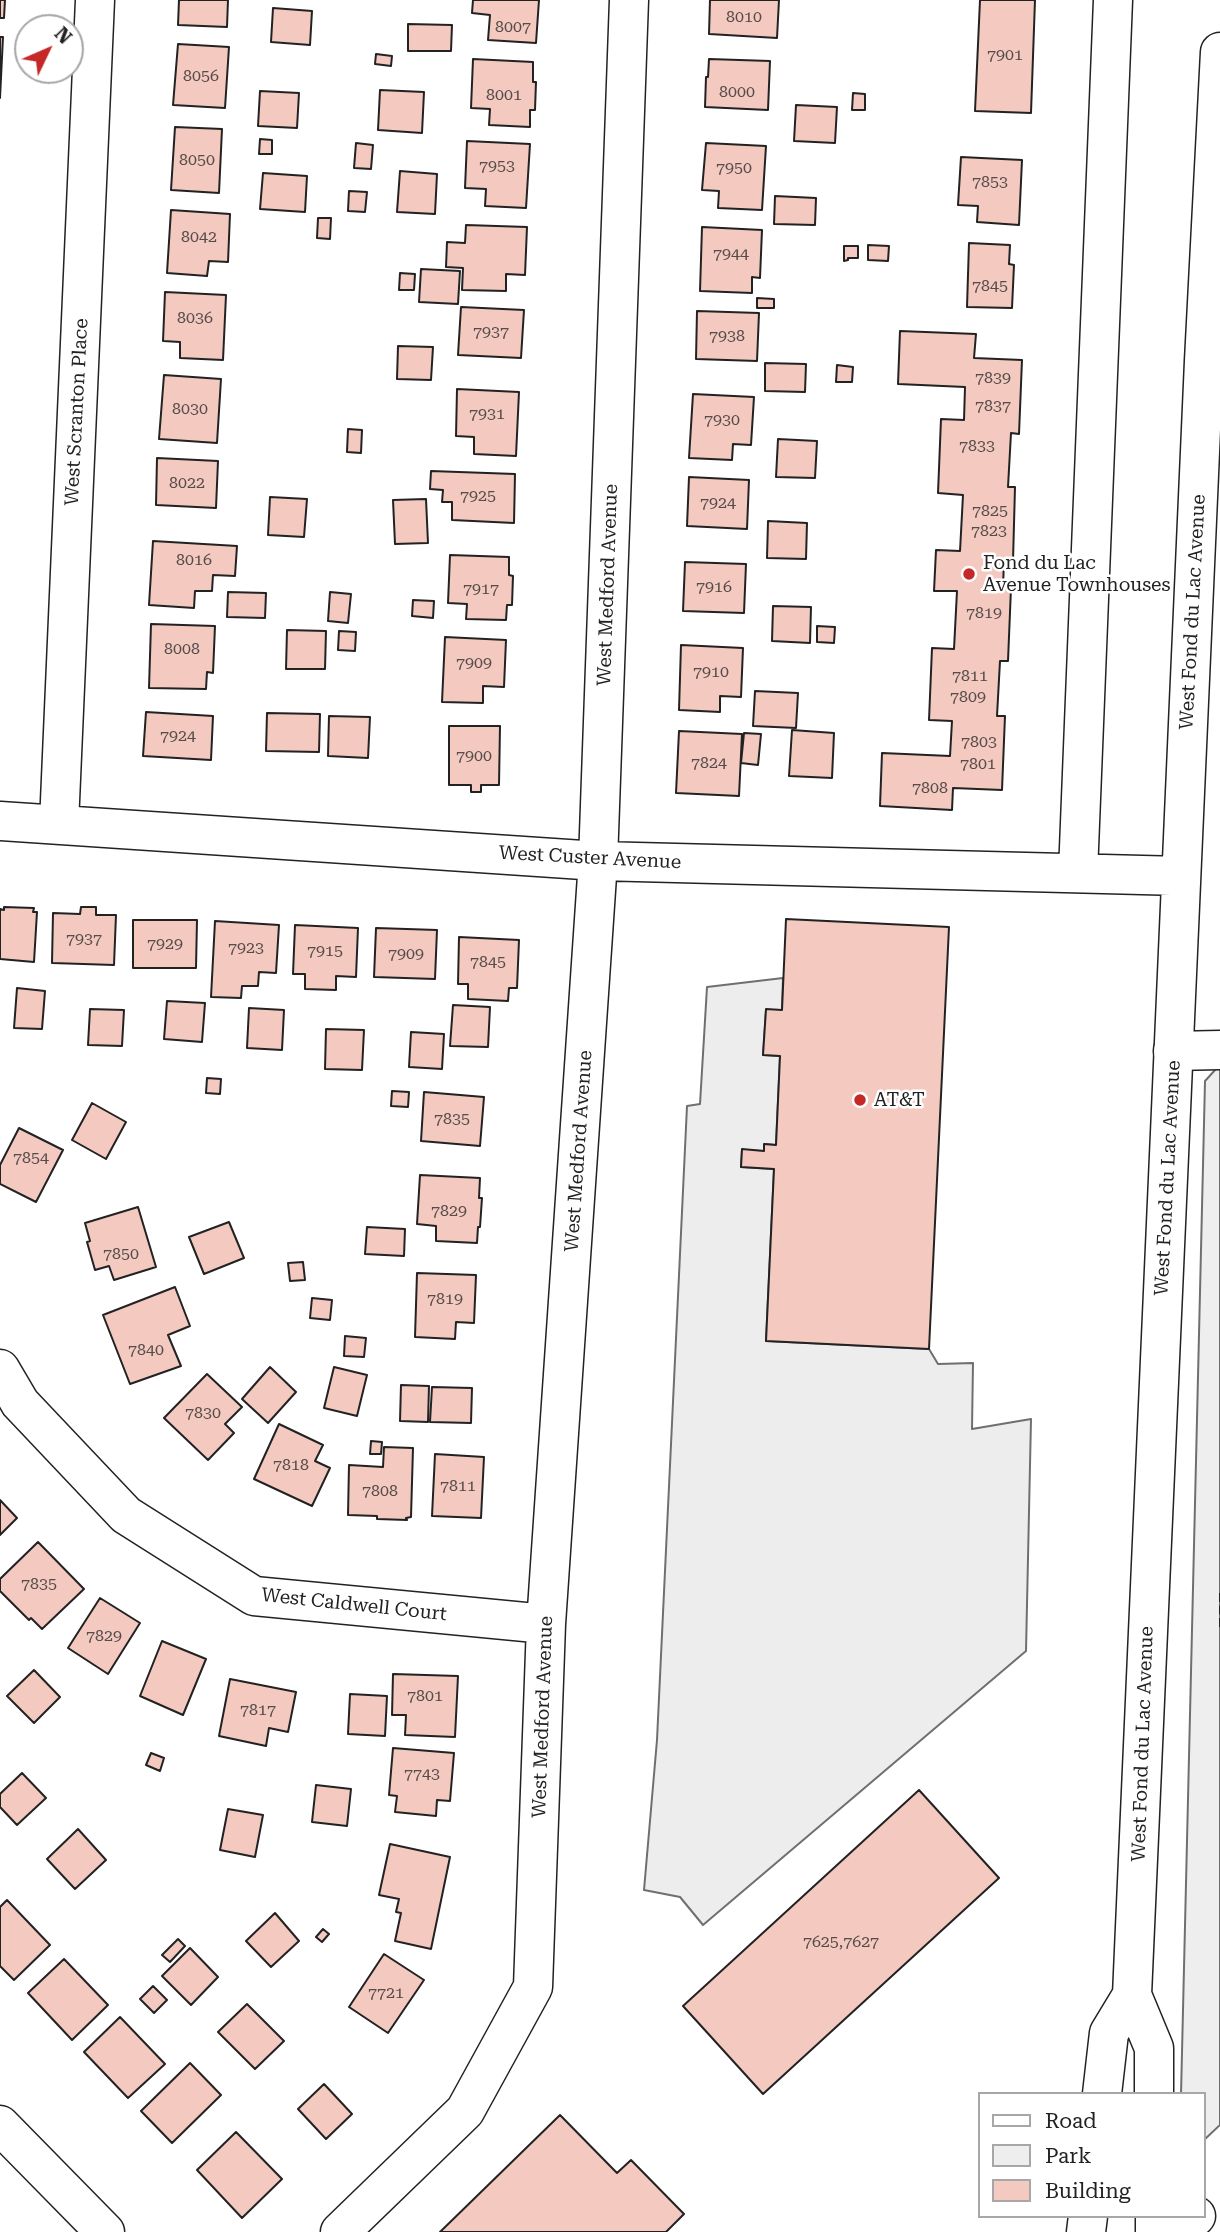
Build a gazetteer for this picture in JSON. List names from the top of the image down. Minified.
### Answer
{"streets":{"main road":["West Scranton Place","West Medford Avenue","West Fond du Lac Avenue","West Custer Avenue","West Caldwell Court"]},"crossings":[["West Scranton Place","West Custer Avenue"],["West Medford Avenue","West Custer Avenue"],["West Medford Avenue","West Caldwell Court"],["West Fond du Lac Avenue","West Custer Avenue"]],"places":["Fond du Lac Avenue Townhouses","AT&T"],"house_numbers":["8010","8007","7901","8056","8000","8001","8050","7953","7950","7853","8042","7944","7845","8036","7937","7938","7839","7837","8030","7931","7930","7833","8022","7925","7924","7825","7823","8016","7916","7917","7819","8008","7909","7910","7811","7809","7924","7803","7900","7824","7801","7808","7937","7929","7923","7915","7909","7845","7835","7854","7829","7850","7819","7840","7830","7818","7811","7808","7835","7829","7801","7817","7743","7625,7627","7721"],"legend":["Road","Park","Building"],"north":"top right"}
